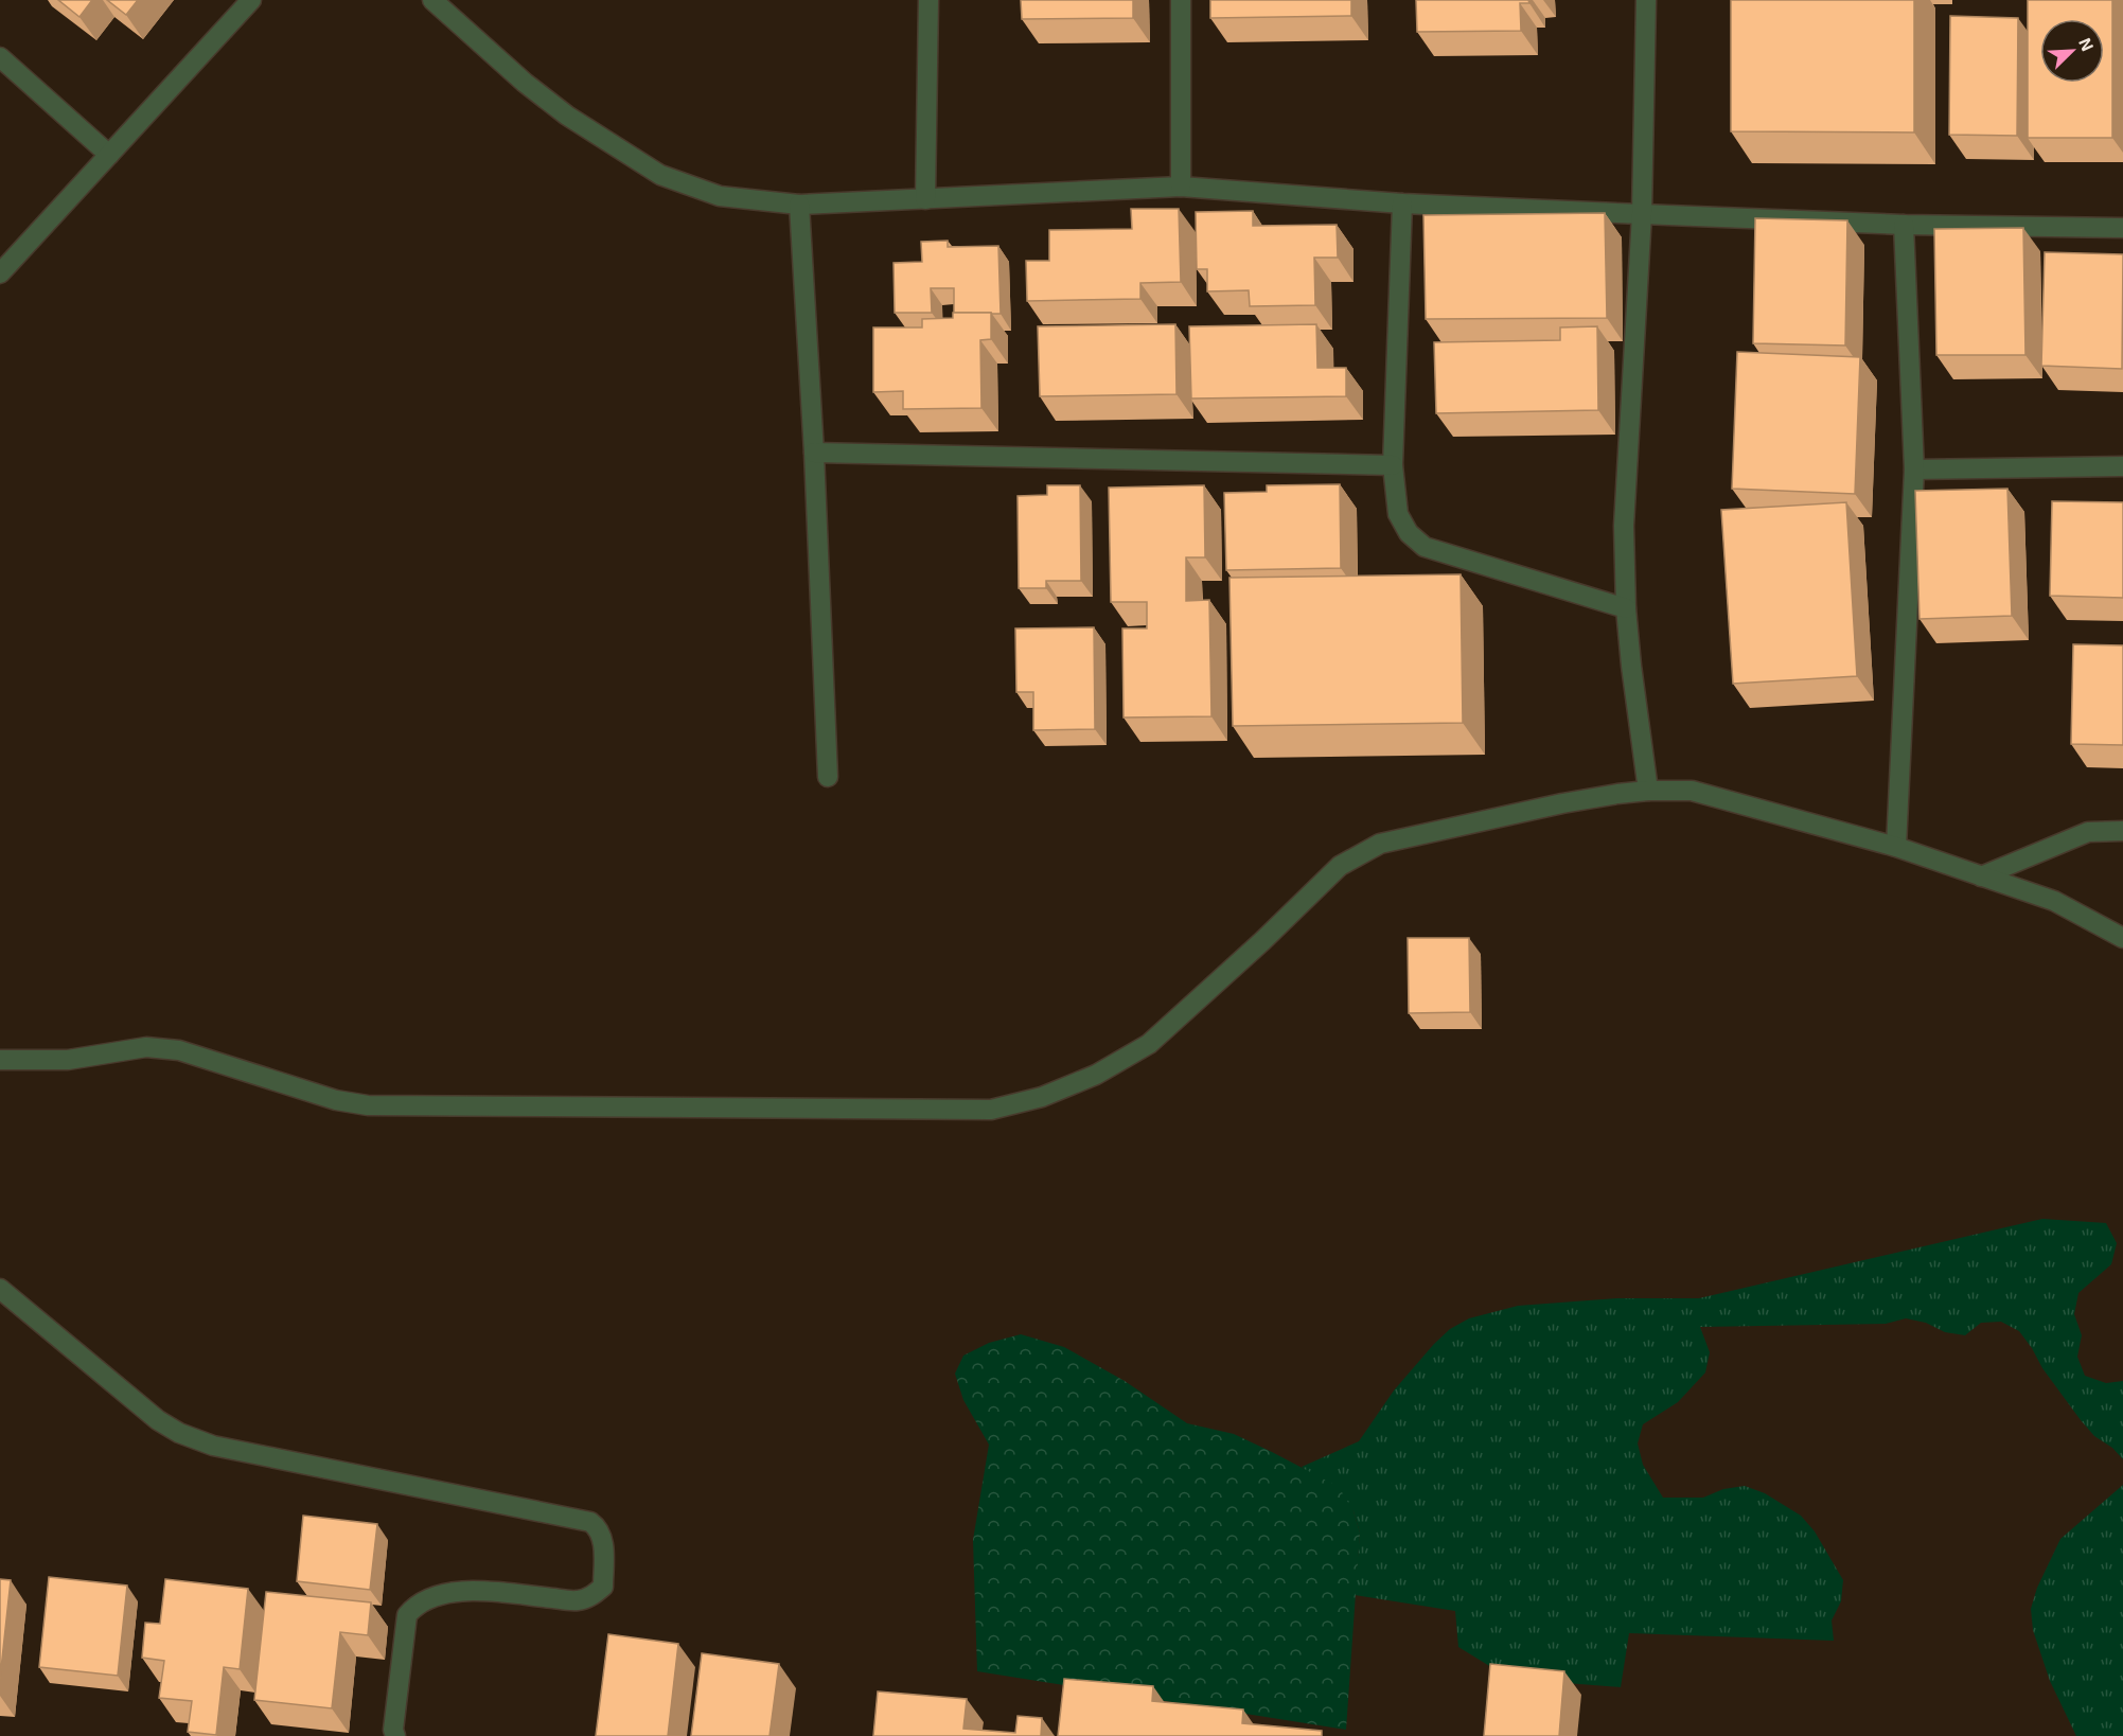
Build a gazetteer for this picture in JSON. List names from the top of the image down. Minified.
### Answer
{"north":"top right"}
